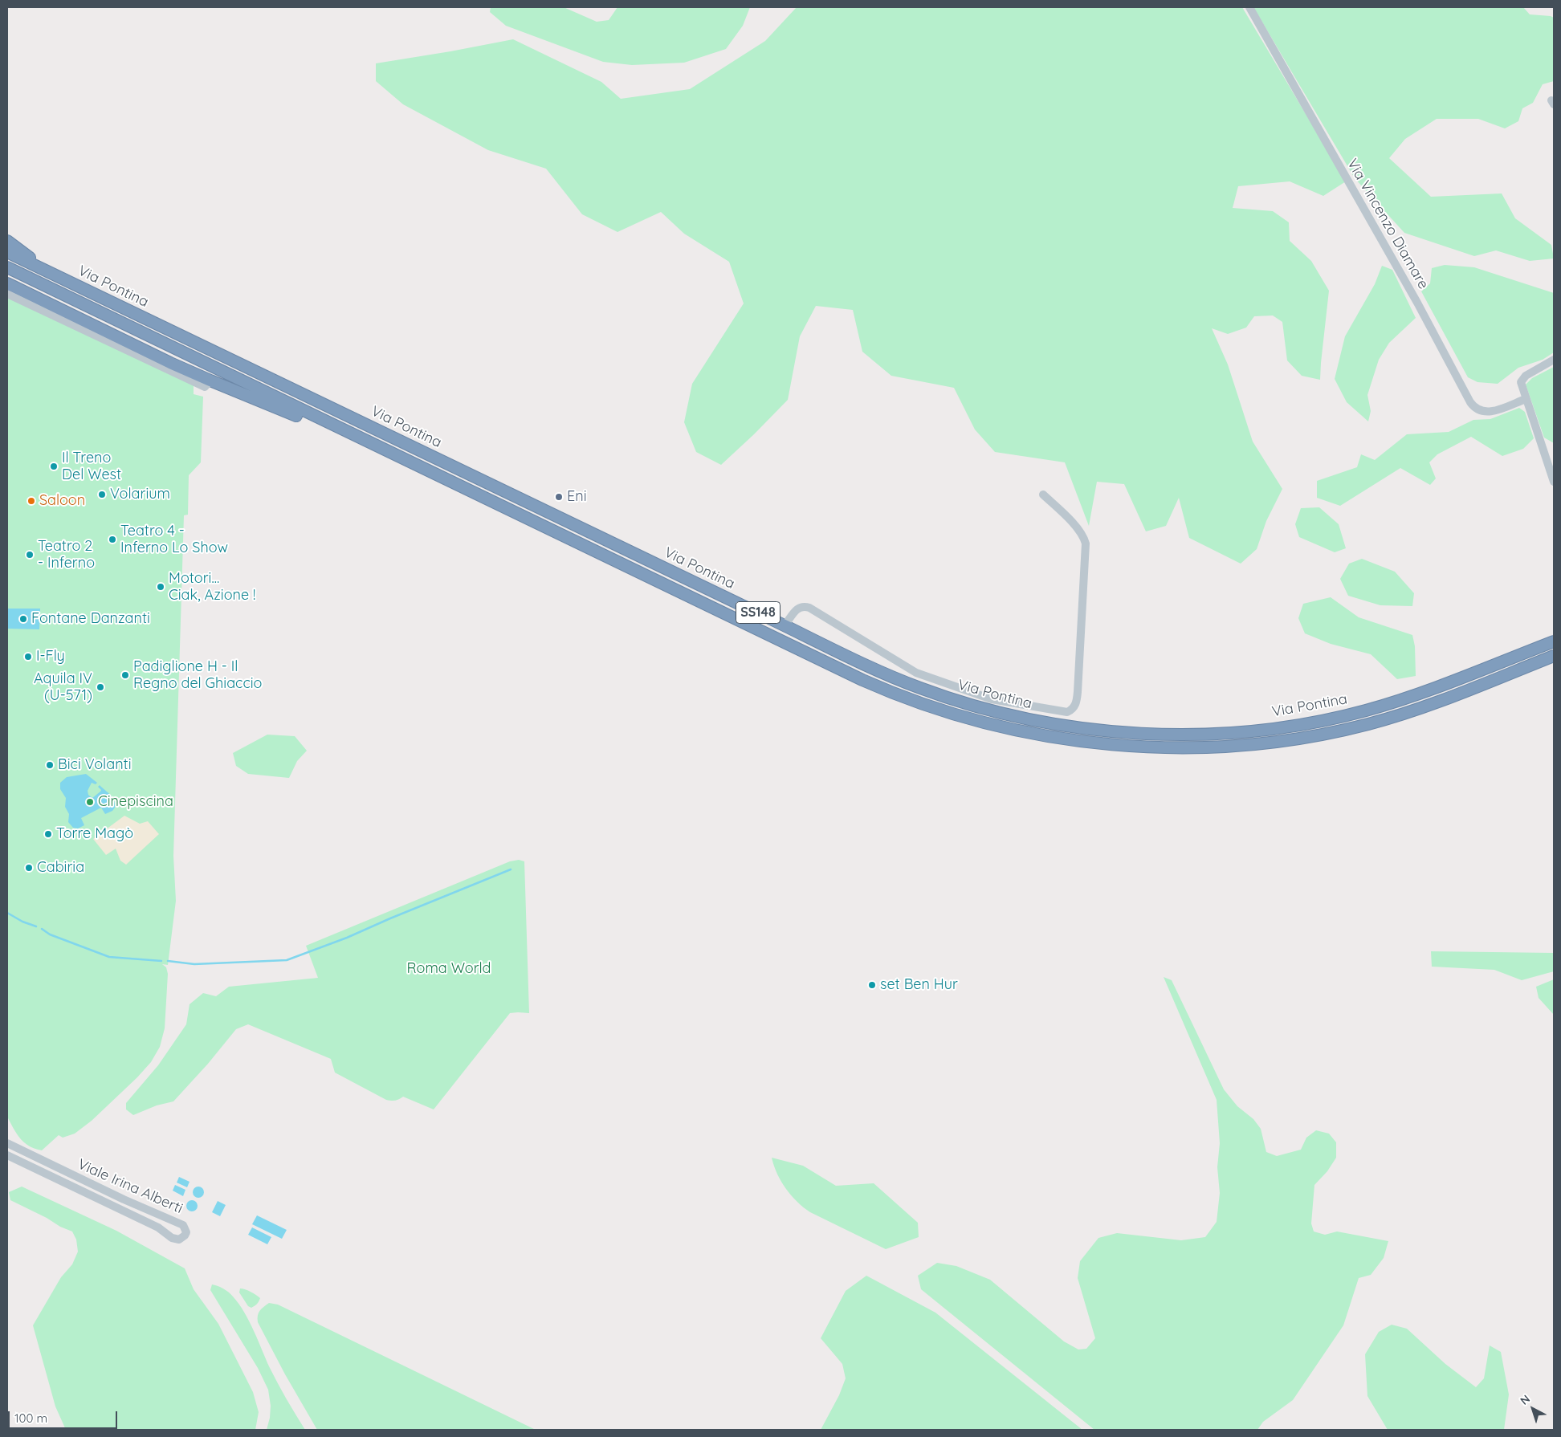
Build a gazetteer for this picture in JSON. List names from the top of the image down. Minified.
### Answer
{"streets":{"highway":["Via Pontina","SS148"],"street":["Via Vincenzo Diamare","Viale Irina Alberti"]},"parks":["Roma World"],"places":["Il Treno Del West","Volarium","Eni","Saloon","Teatro 4 - Inferno Lo Show","Teatro 2 - Inferno","Motori... Ciak, Azione !","Fontane Danzanti","I-Fly","Padiglione H - Il Regno del Ghiaccio","Aquila IV (U-571)","Bici Volanti","Cinepiscina","Torre Magò","Cabiria","set Ben Hur"],"scale_bar":"100 m","north":"top left"}
